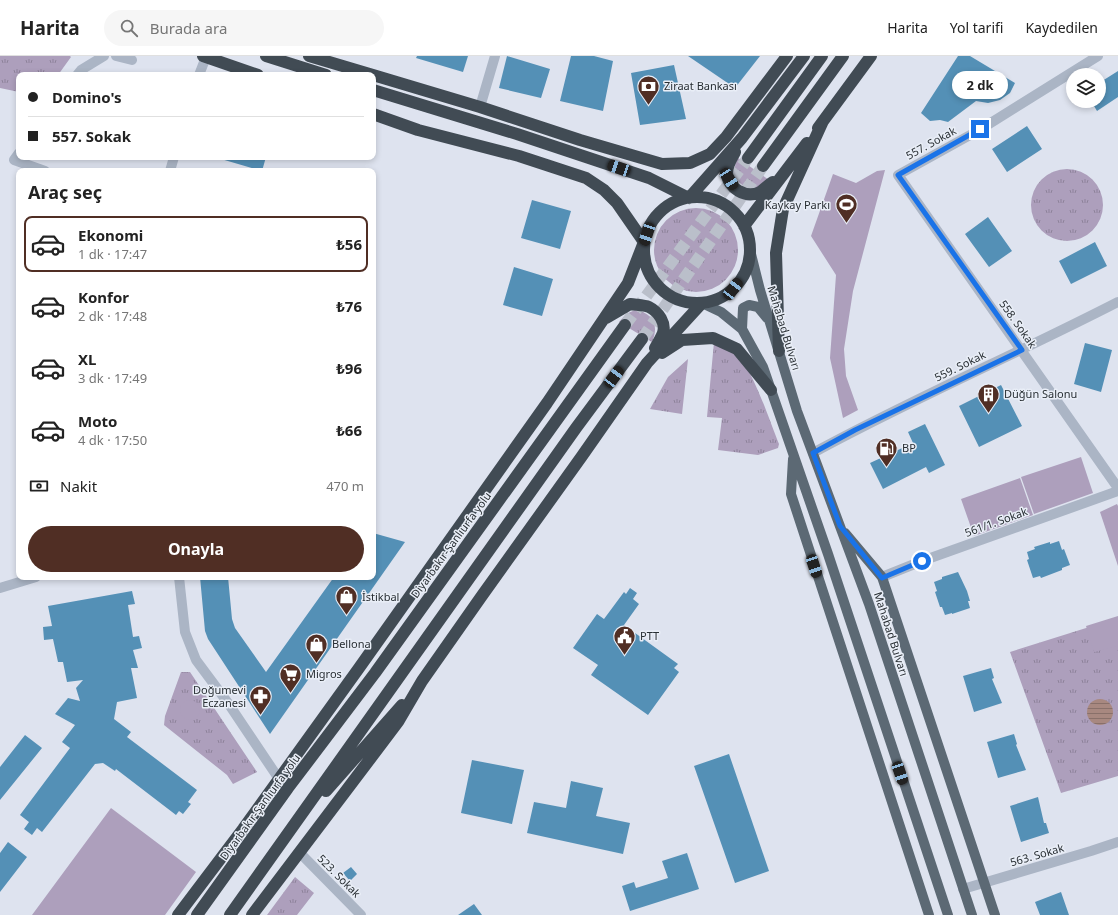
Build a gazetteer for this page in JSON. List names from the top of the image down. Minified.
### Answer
{"streets":{"highway":["Diyarbakır-Şanlıurfa yolu"],"main road":["Mahabad Bulvarı"],"street":["557. Sokak","558. Sokak","559. Sokak","561/1. Sokak","563. Sokak","523. Sokak"]},"crossings":[["557. Sokak","558. Sokak"],["558. Sokak","559. Sokak"],["Mahabad Bulvarı","559. Sokak"],["Mahabad Bulvarı","563. Sokak"]],"places":{"bank":["Ziraat Bankası"],"sports":["Kaykay Parkı"],"building":["Düğün Salonu"],"fuel station":["BP"],"shop":["İstikbal","Bellona"],"public building":["PTT"],"supermarket":["Migros"],"pharmacy":["Doğumevi Eczanesi"]},"page":{"header":"Harita","search":"Burada ara","nav":["Harita","Yol tarifi","Kaydedilen"],"bubble":"2 dk","banner":["Domino's","557. Sokak"],"heading":"Araç seç","list":[{"name":"Ekonomi","note":"1 dk · 17:47","value":"₺56"},{"name":"Konfor","note":"2 dk · 17:48","value":"₺76"},{"name":"XL","note":"3 dk · 17:49","value":"₺96"},{"name":"Moto","note":"4 dk · 17:50","value":"₺66"}],"pay":["Nakit","470 m"],"buttons":"Onayla"}}
